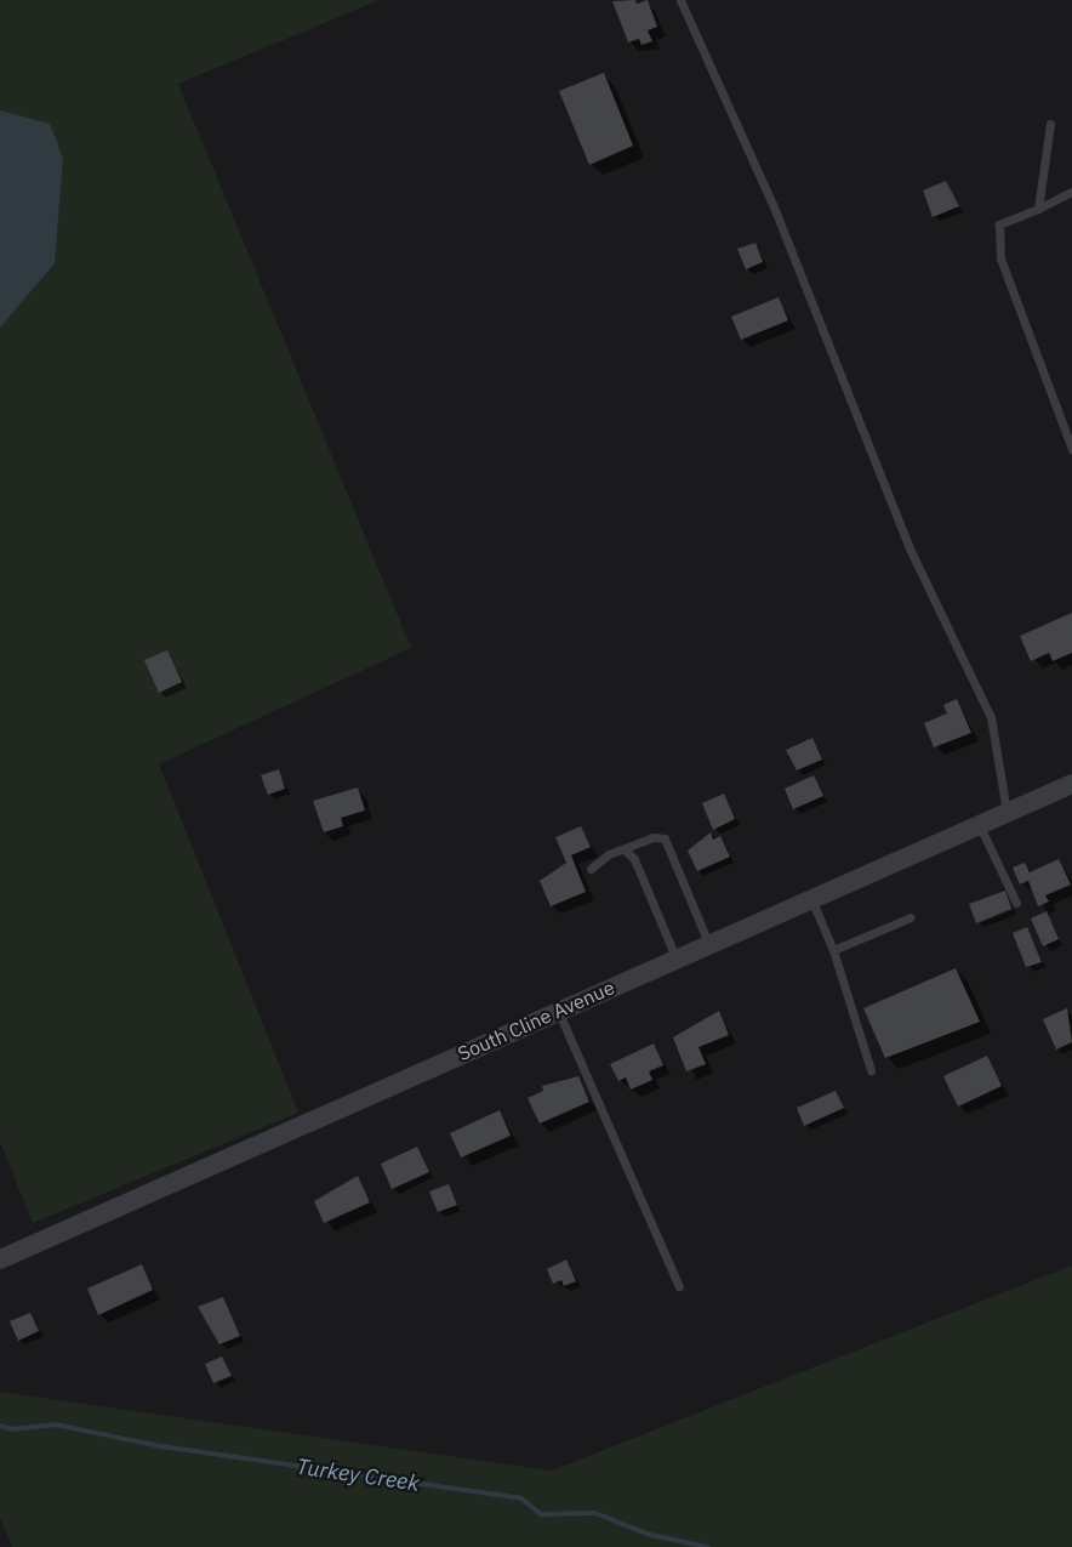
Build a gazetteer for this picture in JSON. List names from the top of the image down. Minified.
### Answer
{"streets":{"street":["South Cline Avenue"]},"water":["Turkey Creek"]}
